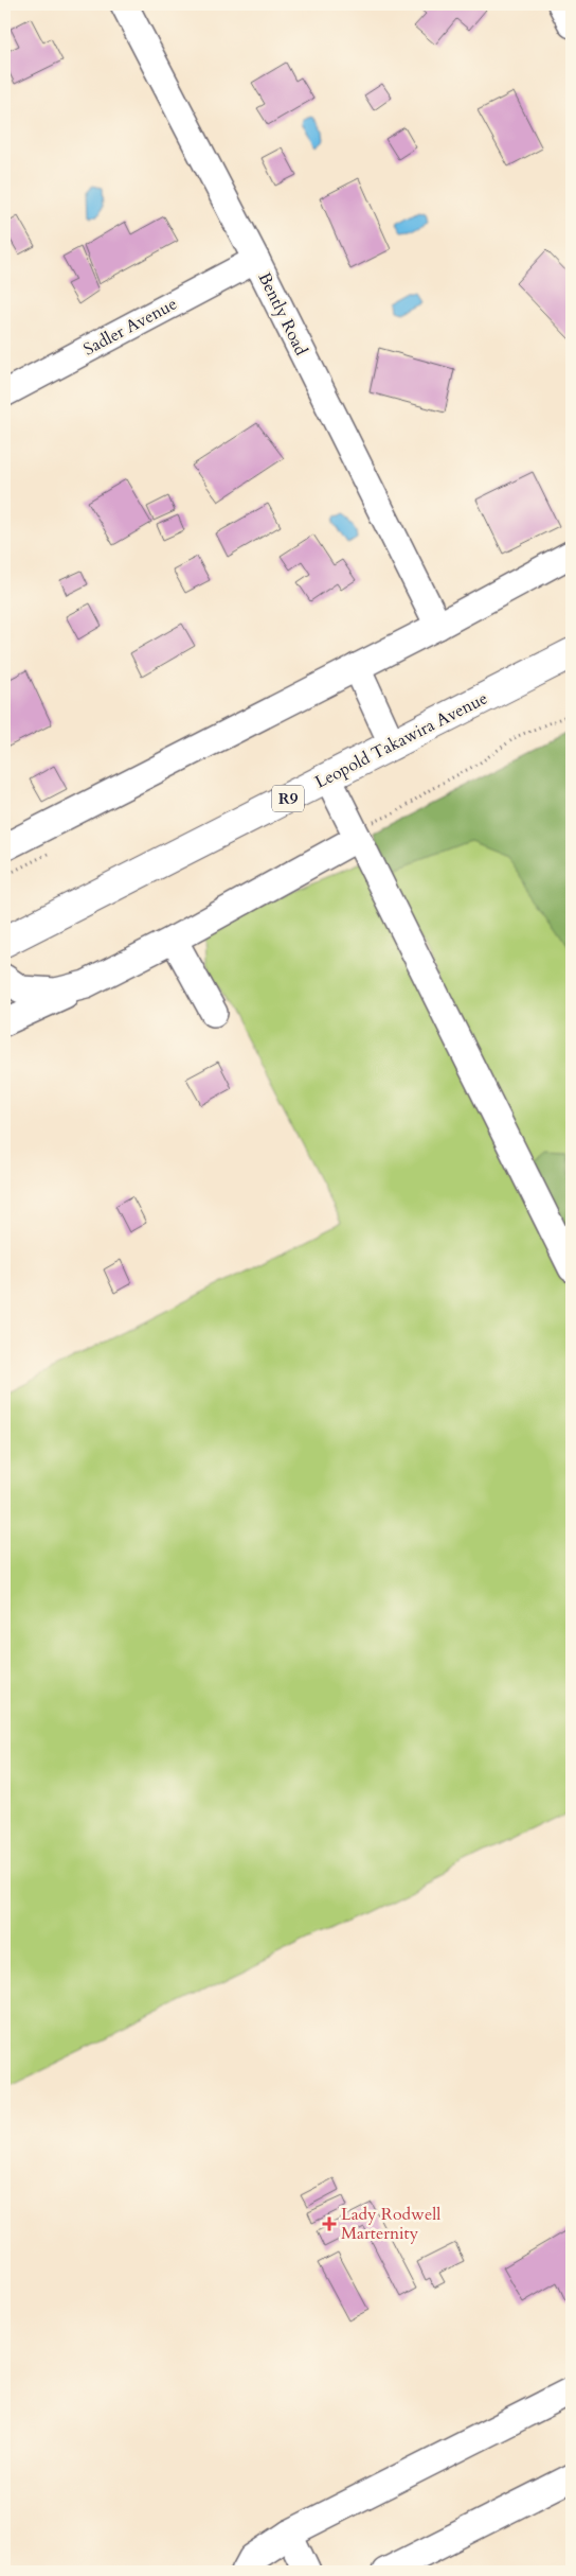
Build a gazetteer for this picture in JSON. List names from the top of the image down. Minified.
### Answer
{"streets":{"highway":["Leopold Takawira Avenue","R9"],"street":["Bently Road","Sadler Avenue"]},"crossings":[["Bently Road","Sadler Avenue"]],"places":{"health":["Lady Rodwell Marternity"]}}
